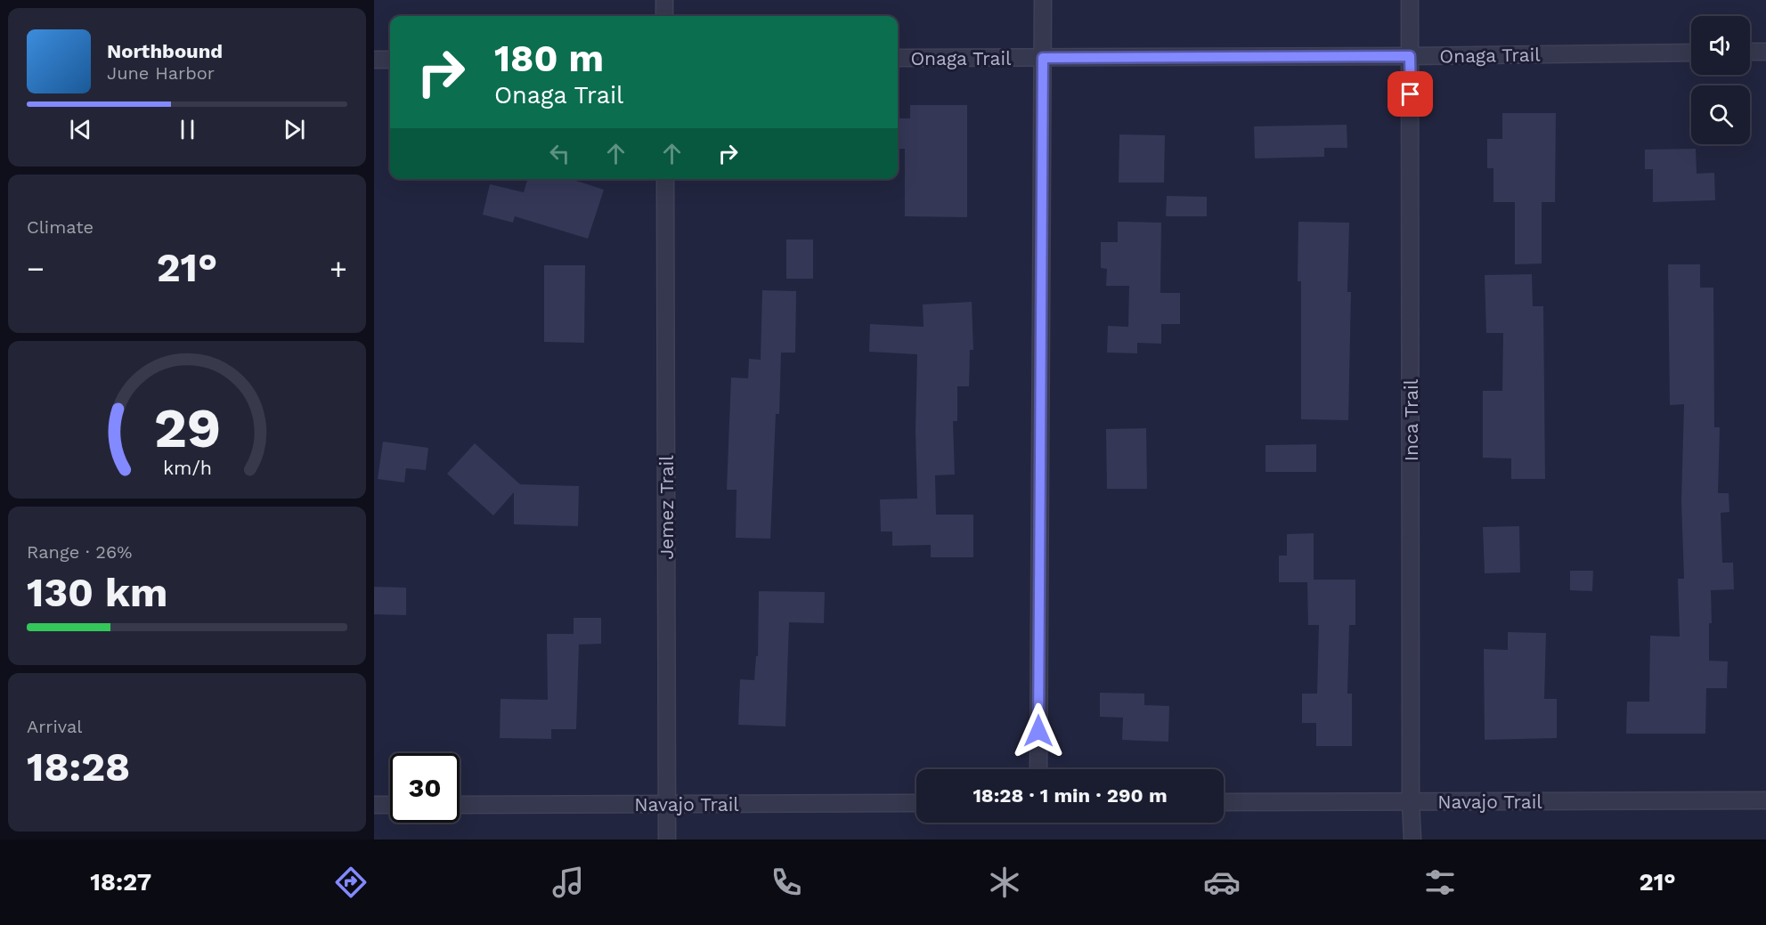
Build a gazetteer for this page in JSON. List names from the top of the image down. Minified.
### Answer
{"streets":{"street":["Onaga Trail","Inca Trail","Jemez Trail","Navajo Trail"]},"crossings":[["Onaga Trail","Inca Trail"],["Inca Trail","Navajo Trail"],["Jemez Trail","Navajo Trail"]],"page":{"turn":["180 m","Onaga Trail"],"song":["Northbound","June Harbor"],"tile":["Climate",["Range · 26%","130 km"],["Arrival","18:28"]],"heat":["−","21°","+"],"limit":"30","trip":"18:28 · 1 min · 290 m","tabs":["18:27","21°"],"gauge":["29","km/h"]}}
